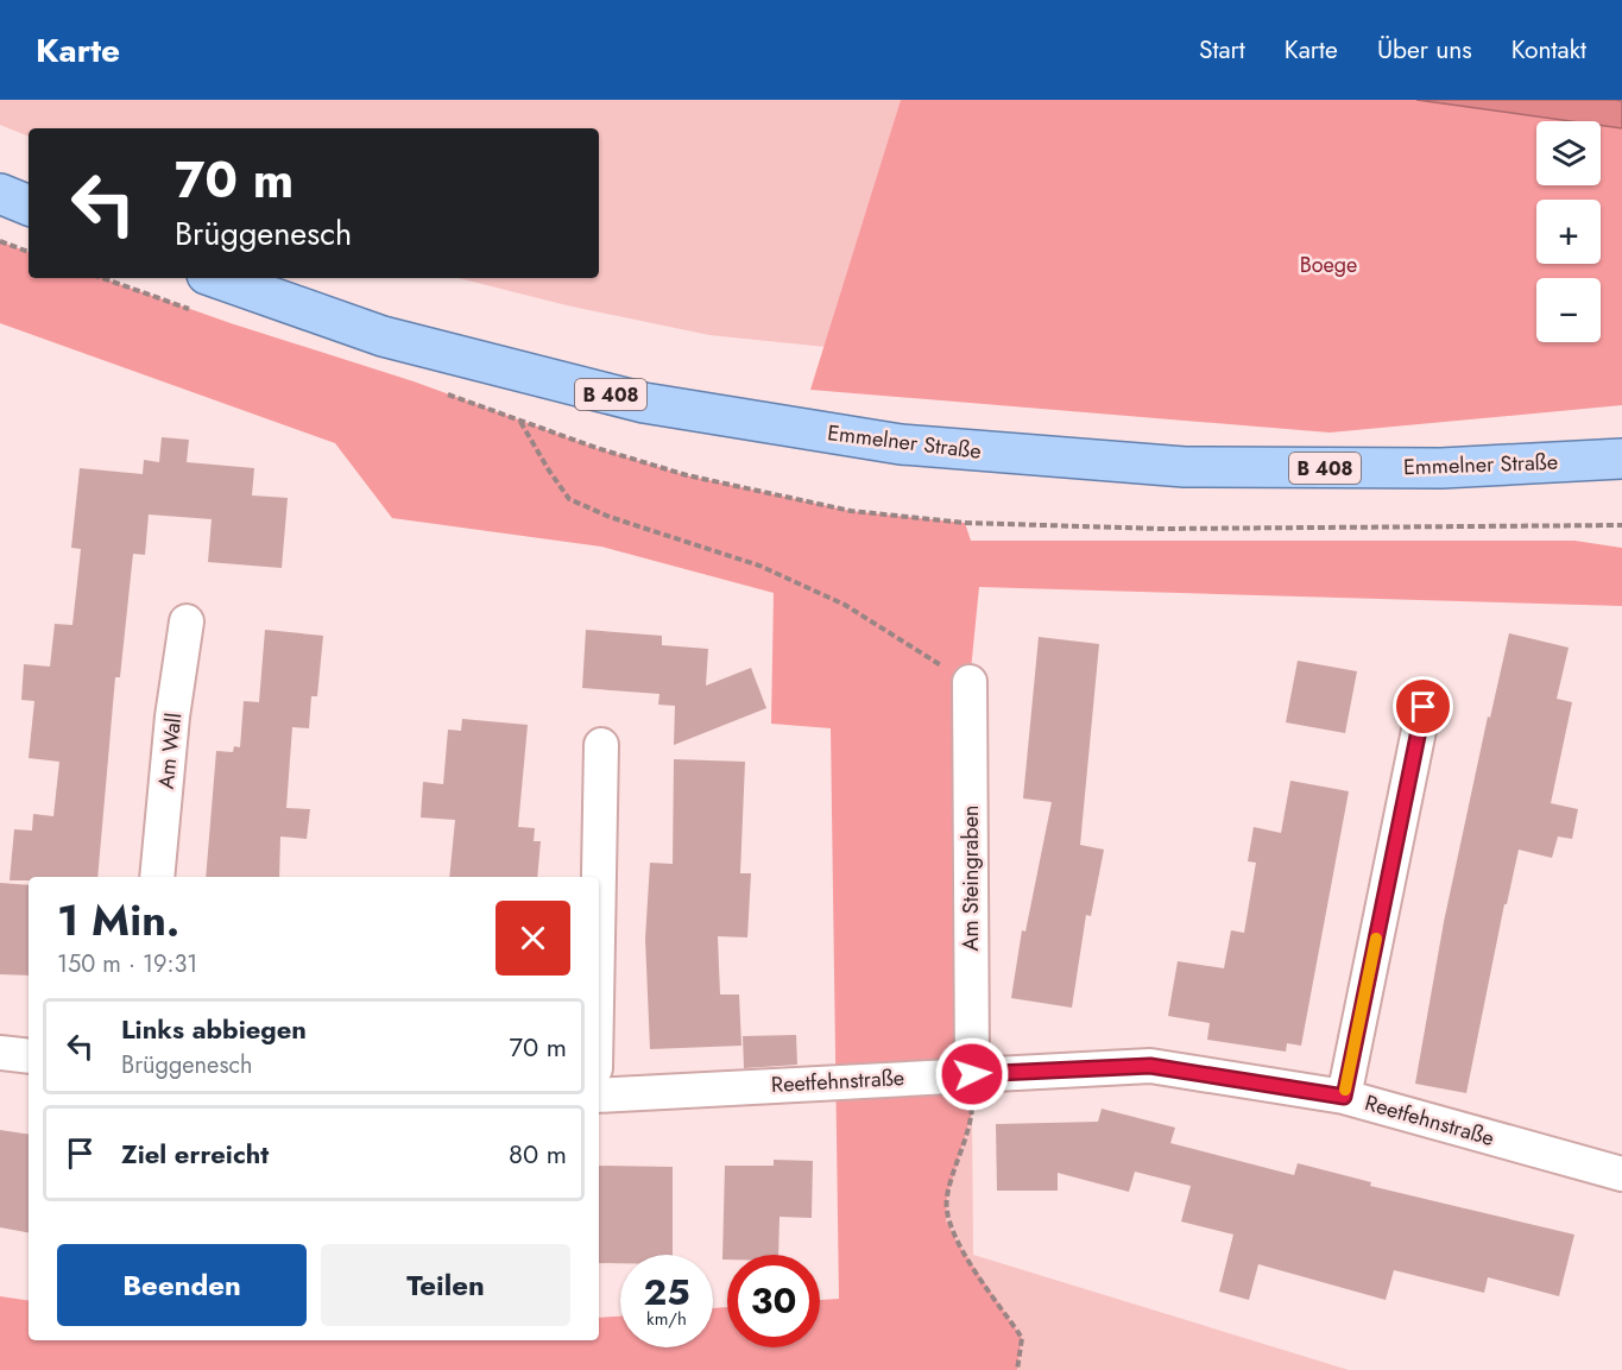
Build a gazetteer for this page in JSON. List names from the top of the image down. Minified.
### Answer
{"streets":{"main road":["B 408","Emmelner Straße"],"street":["Am Wall","Am Steingraben","Reetfehnstraße"]},"crossings":[["Am Steingraben","Reetfehnstraße"]],"parks":["Boege"],"page":{"header":"Karte","nav":["Start","Karte","Über uns","Kontakt"],"map_buttons":["+","−"],"turn":["70 m","Brüggenesch"],"heading":["1 Min.","150 m · 19:31"],"list":[{"name":"Links abbiegen","note":"Brüggenesch","value":"70 m"},{"name":"Ziel erreicht","value":"80 m"}],"buttons":["Beenden","Teilen"],"speed":"25 km/h","limit":"30"}}
